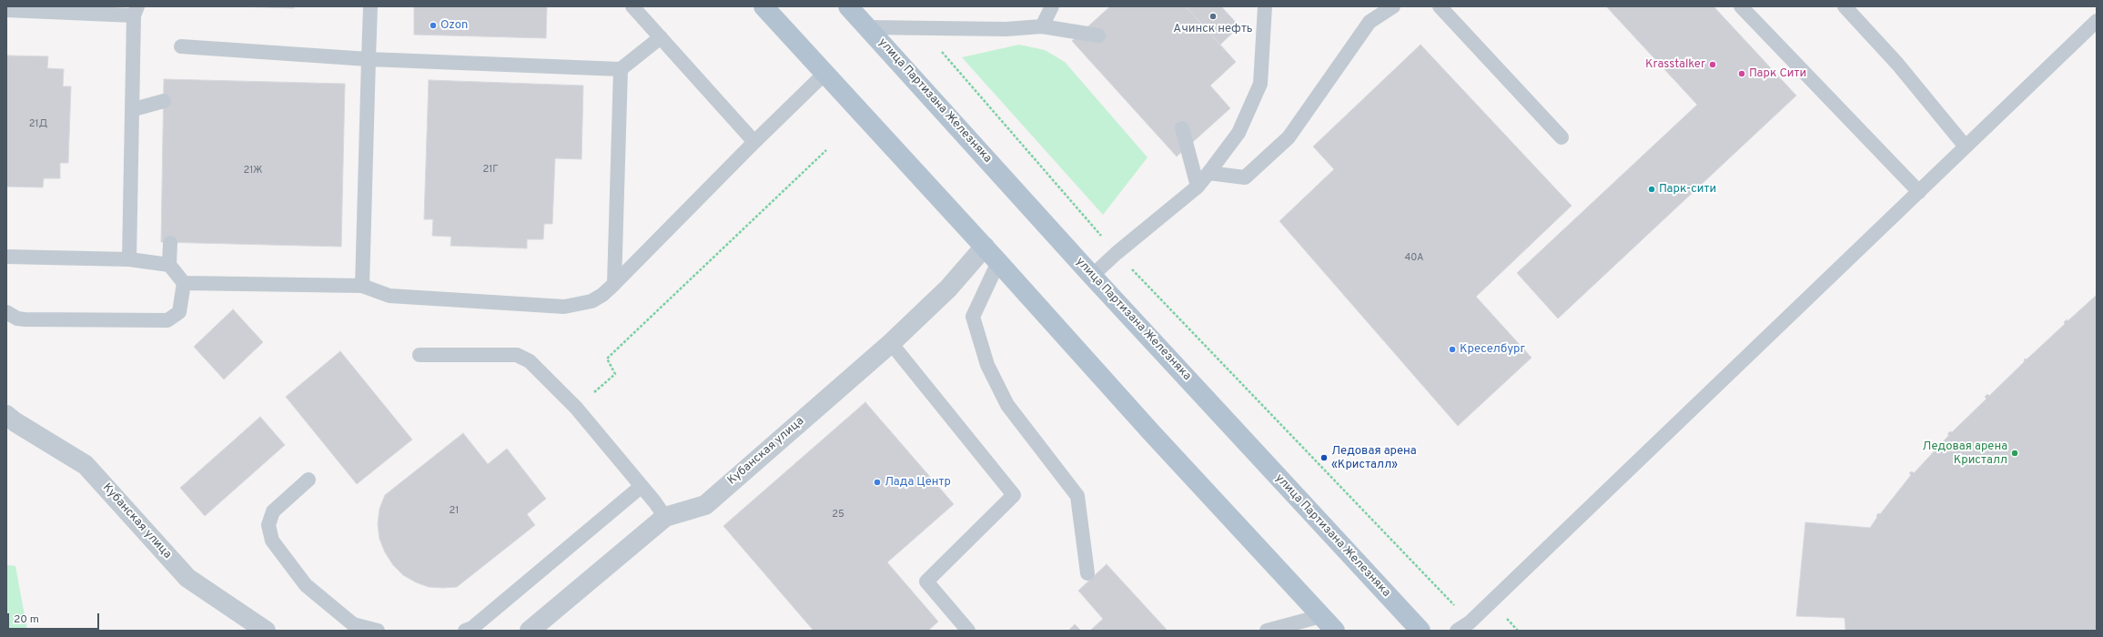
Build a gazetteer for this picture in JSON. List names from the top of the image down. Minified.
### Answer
{"streets":{"main road":["улица Партизана Железняка"],"street":["Кубанская улица"]},"places":["Ачинск нефть","Ozon","Krasstalker","Парк Сити","Парк-сити","Креселбург","Ледовая арена Кристалл","Ледовая арена «Кристалл»","Лада Центр"],"house_numbers":["21Д","21Г","21Ж","40А","21","25"],"scale_bar":"20 m"}
